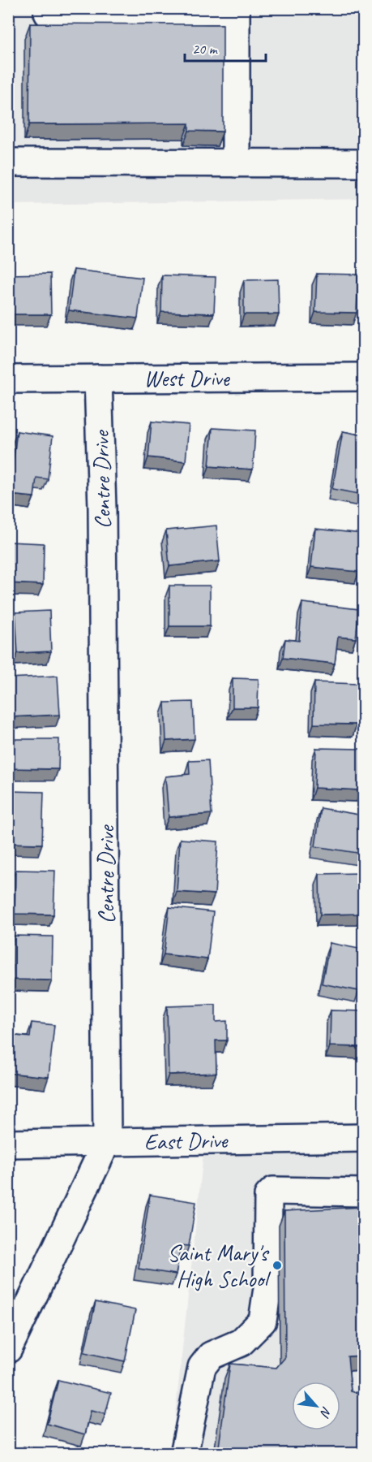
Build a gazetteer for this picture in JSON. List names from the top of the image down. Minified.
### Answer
{"streets":{"street":["West Drive","Centre Drive","East Drive"]},"crossings":[["West Drive","Centre Drive"],["Centre Drive","East Drive"]],"places":["Saint Mary's High School"],"scale_bar":"20 m","north":"bottom right"}
